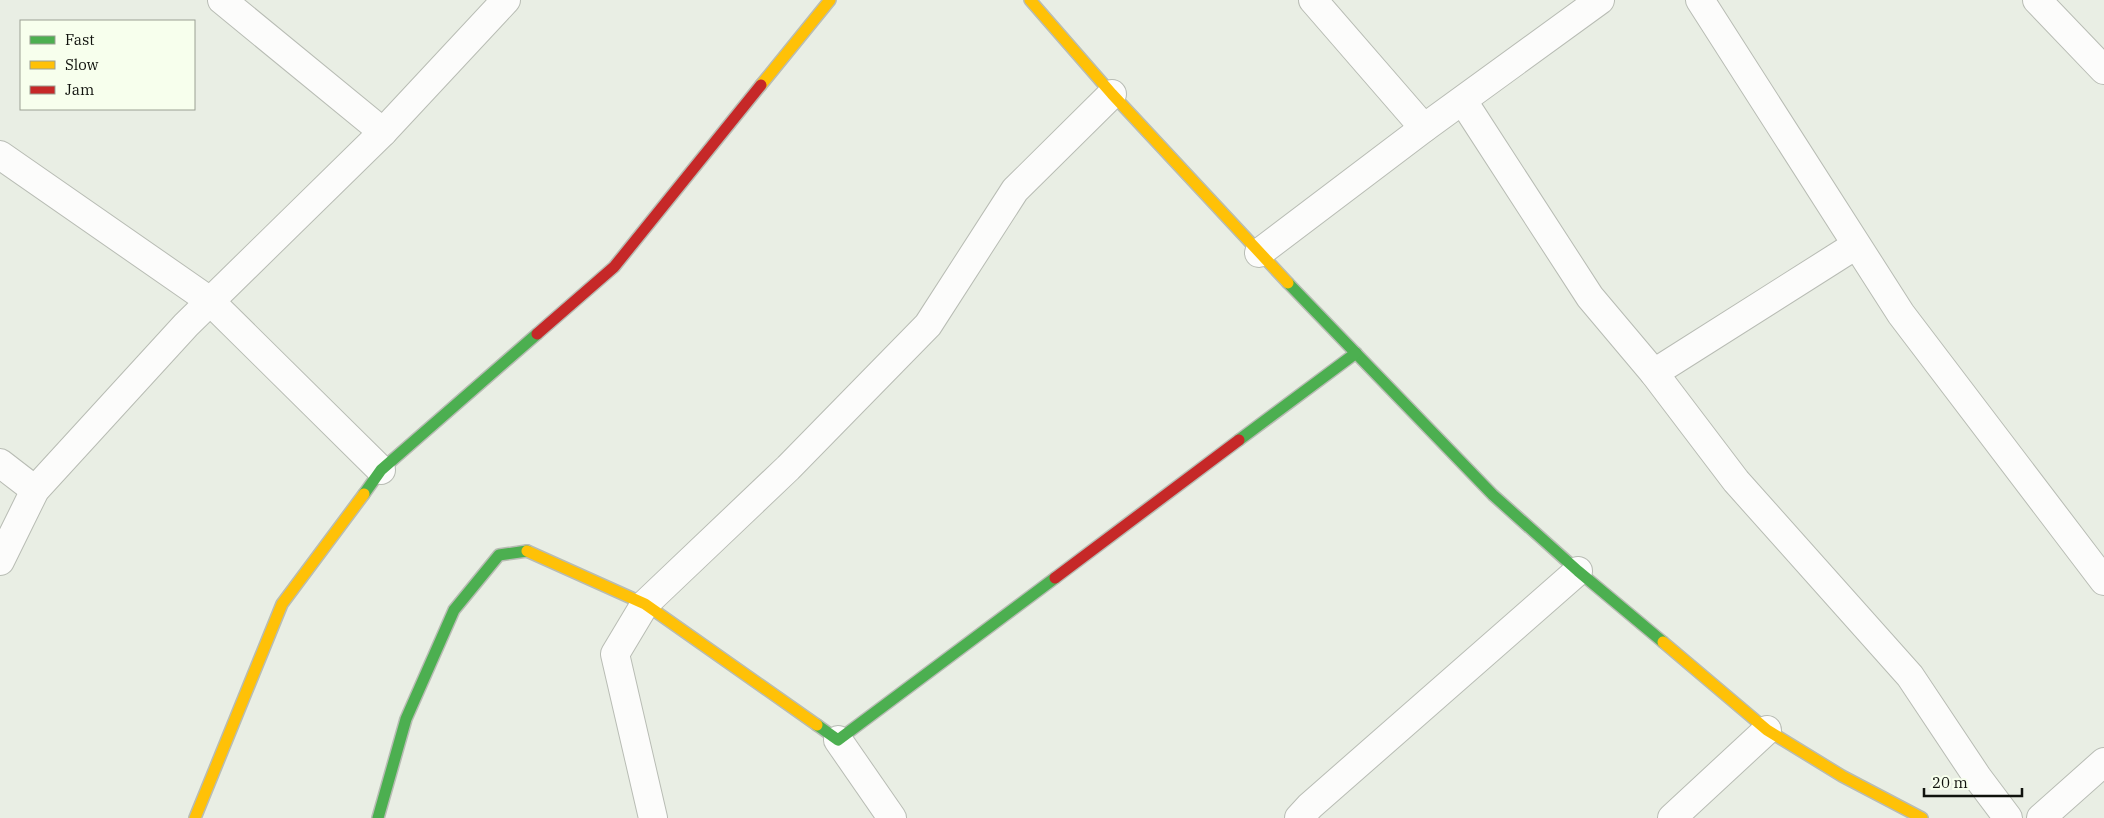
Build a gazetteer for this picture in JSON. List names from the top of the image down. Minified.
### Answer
{"legend":["Fast","Slow","Jam"],"scale_bar":"20 m"}
